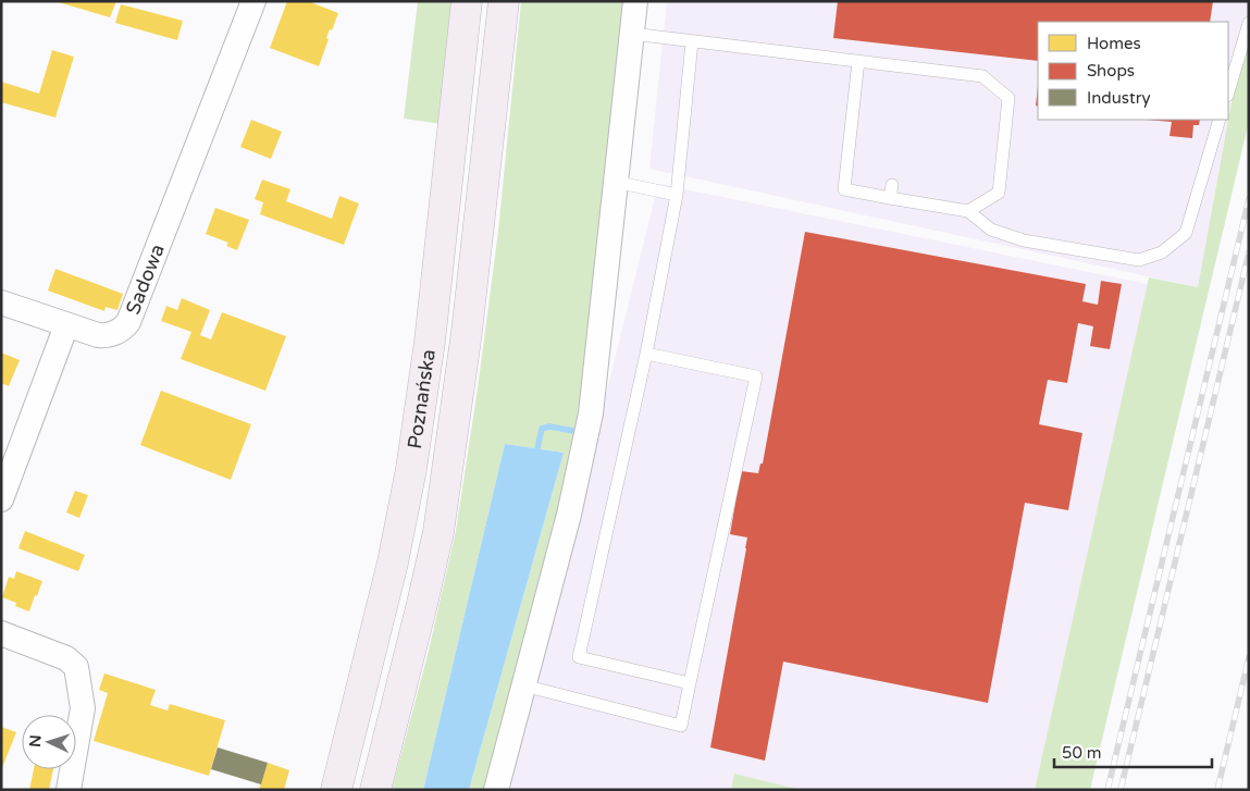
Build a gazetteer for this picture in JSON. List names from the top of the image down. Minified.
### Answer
{"streets":{"main road":["Poznańska"],"street":["Sadowa"]},"legend":["Homes","Shops","Industry"],"scale_bar":"50 m","north":"left"}
